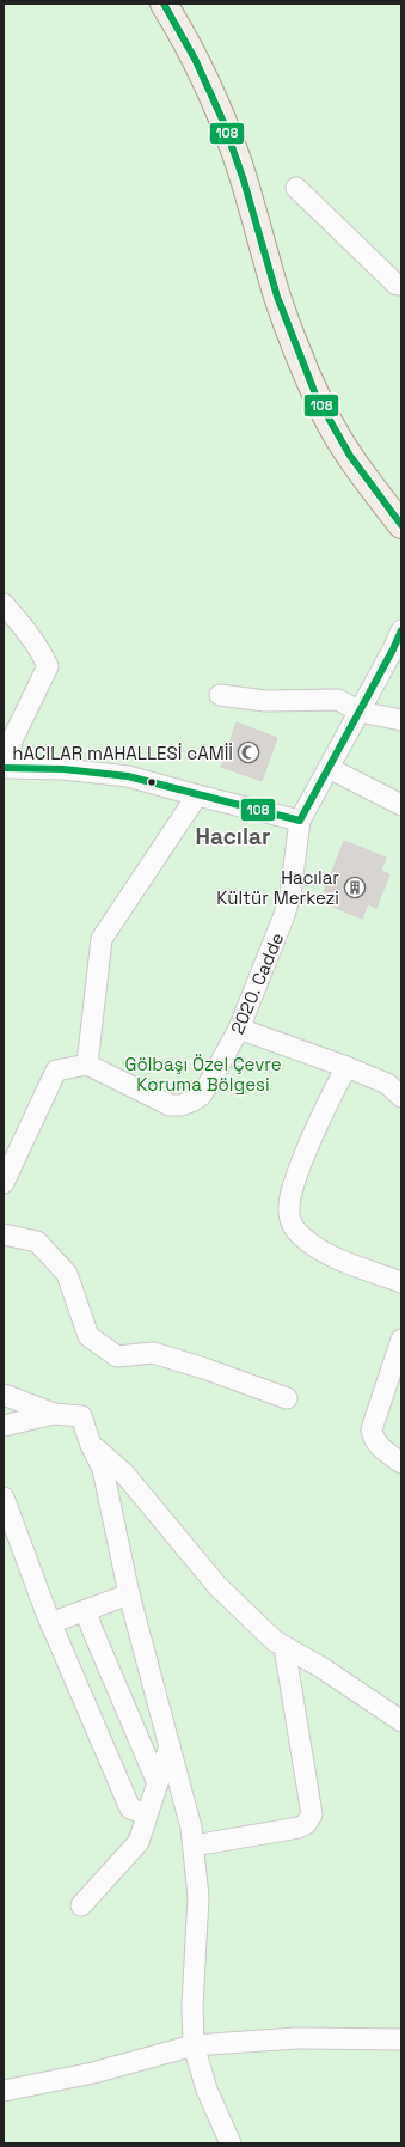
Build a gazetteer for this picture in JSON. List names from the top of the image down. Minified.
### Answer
{"streets":{"street":["2020. Cadde"]},"districts":["Hacılar"],"parks":["Gölbaşı Özel Çevre Koruma Bölgesi"],"places":{"mosque":["hACILAR mAHALLESİ cAMİİ"],"building":["Hacılar Kültür Merkezi"]},"lines":["transit line 108"]}
